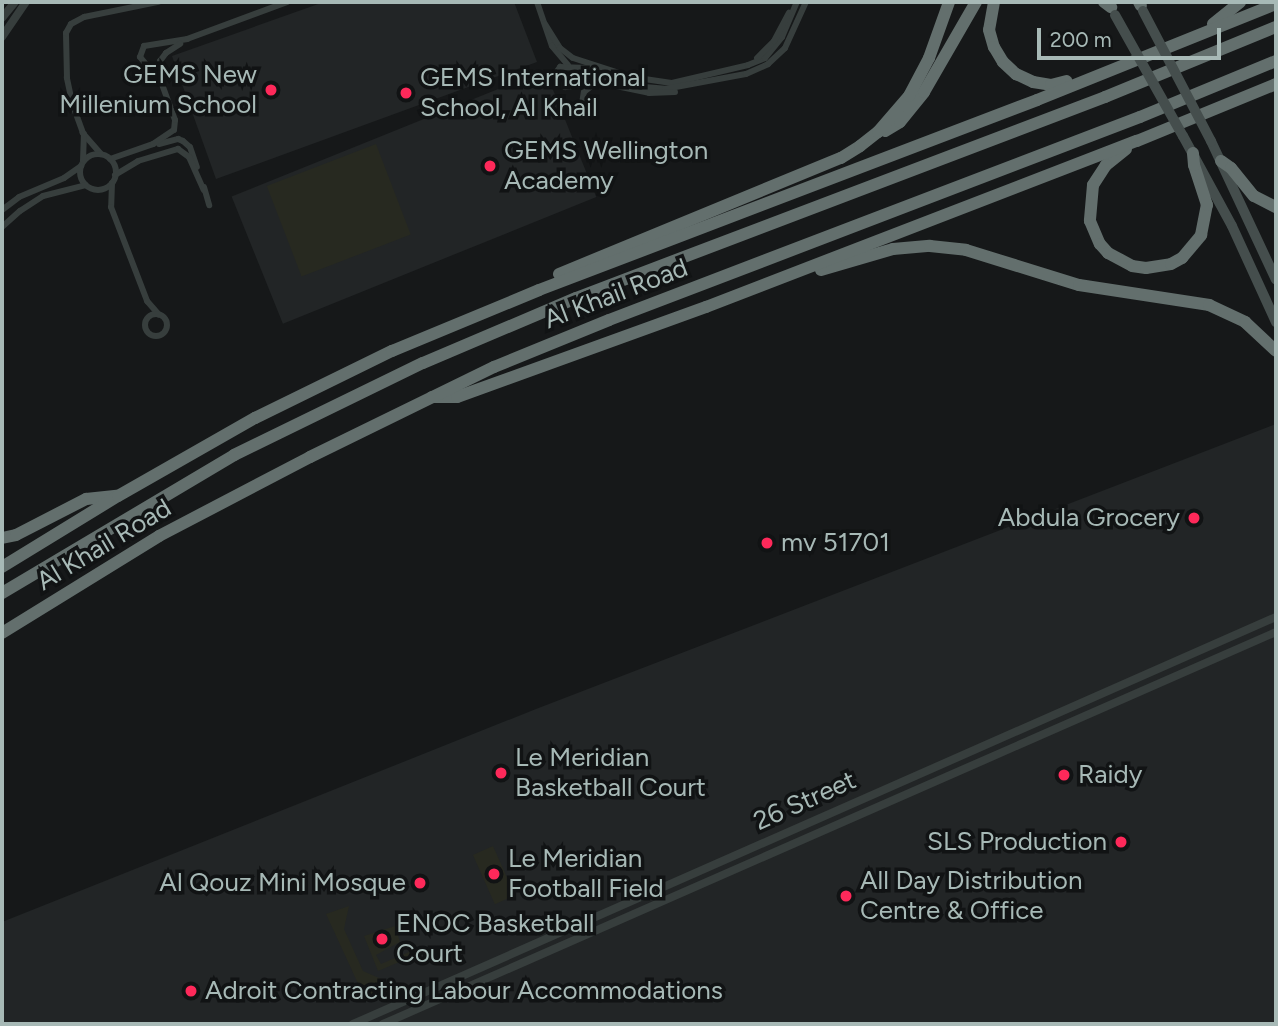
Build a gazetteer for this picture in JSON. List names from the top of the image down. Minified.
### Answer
{"streets":{"highway":["Al Khail Road"],"street":["26 Street"]},"places":["GEMS New Millenium School","GEMS International School, Al Khail","GEMS Wellington Academy","Abdula Grocery","mv 51701","Le Meridian Basketball Court","Raidy","SLS Production","Le Meridian Football Field","Al Qouz Mini Mosque","All Day Distribution Centre & Office","ENOC Basketball Court","Adroit Contracting Labour Accommodations"],"scale_bar":"200 m"}
